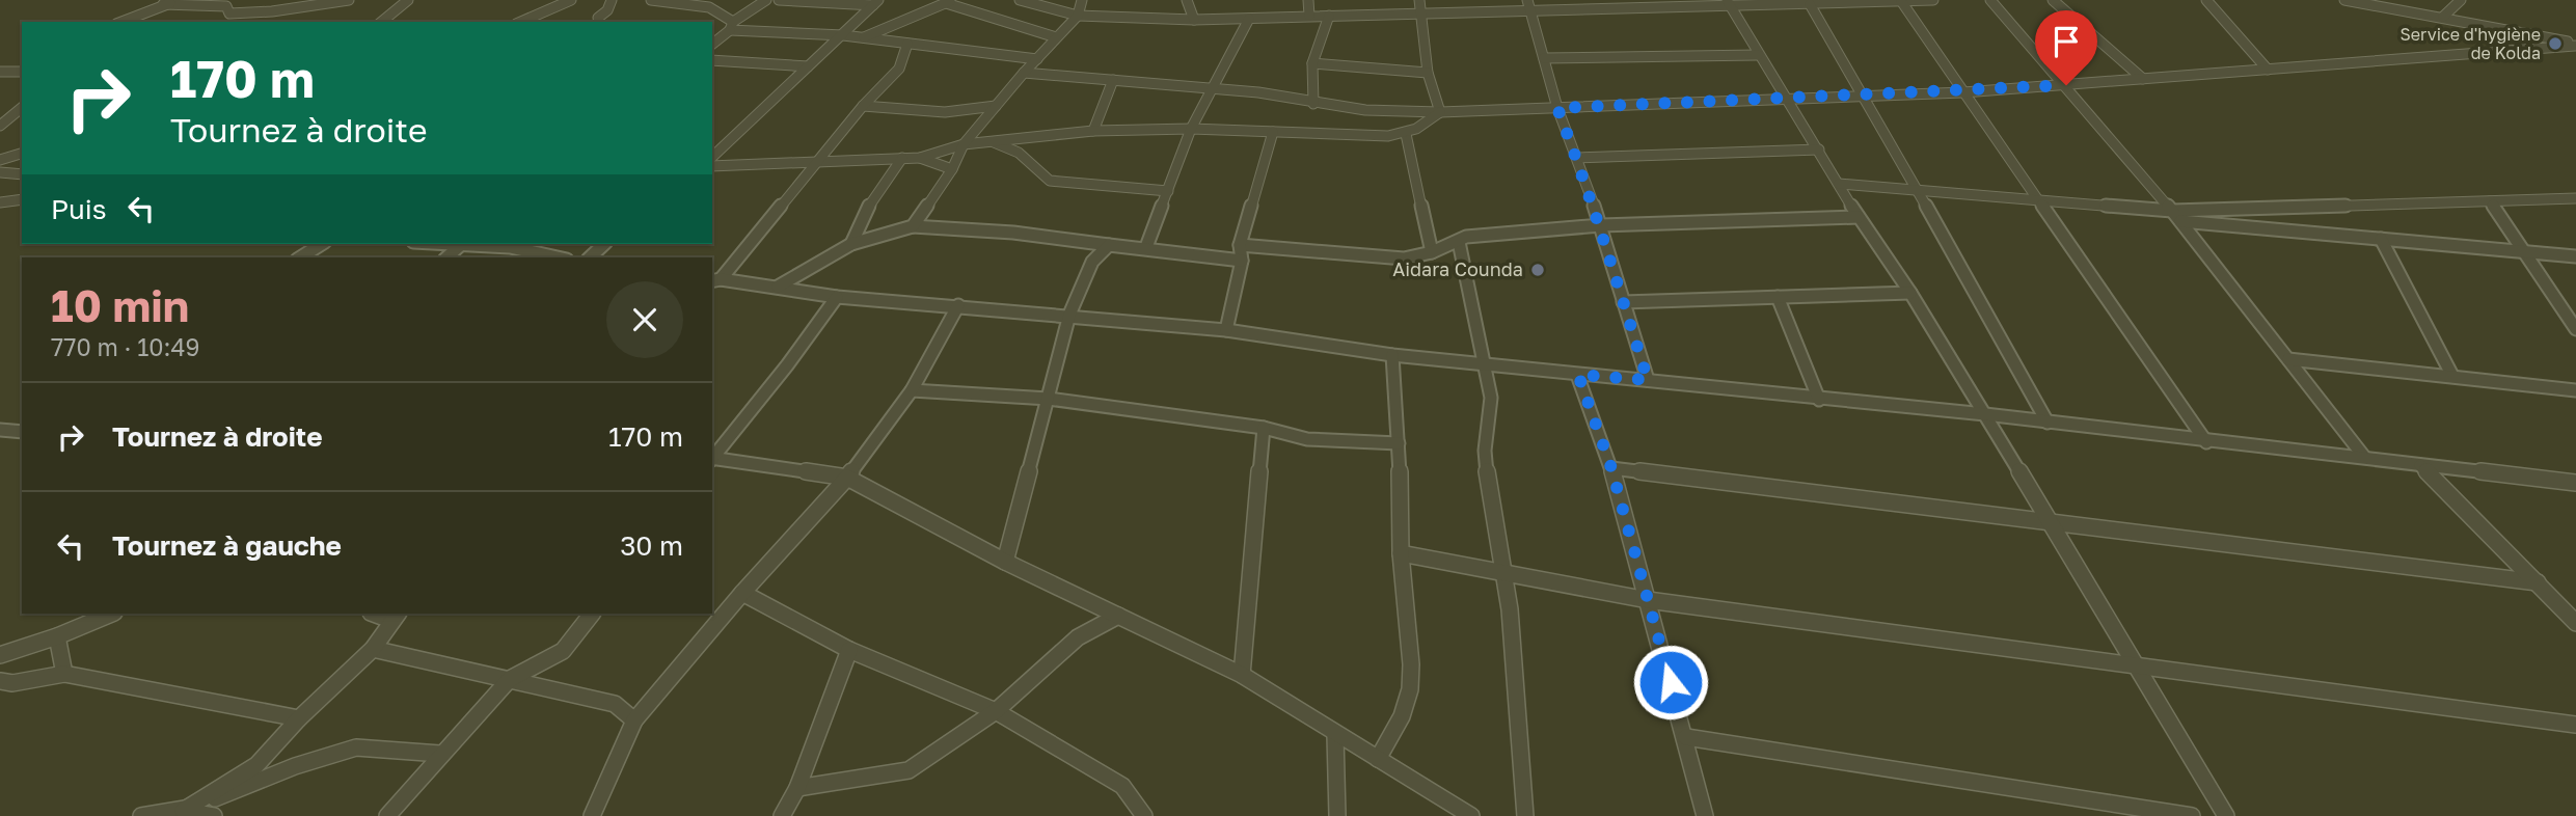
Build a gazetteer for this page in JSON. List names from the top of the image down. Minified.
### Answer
{"places":["Service d'hygiène de Kolda","Aidara Counda"],"page":{"turn":["170 m","Tournez à droite"],"then":"Puis","heading":["10 min","770 m · 10:49"],"list":[{"name":"Tournez à droite","value":"170 m"},{"name":"Tournez à gauche","value":"30 m"}]}}
